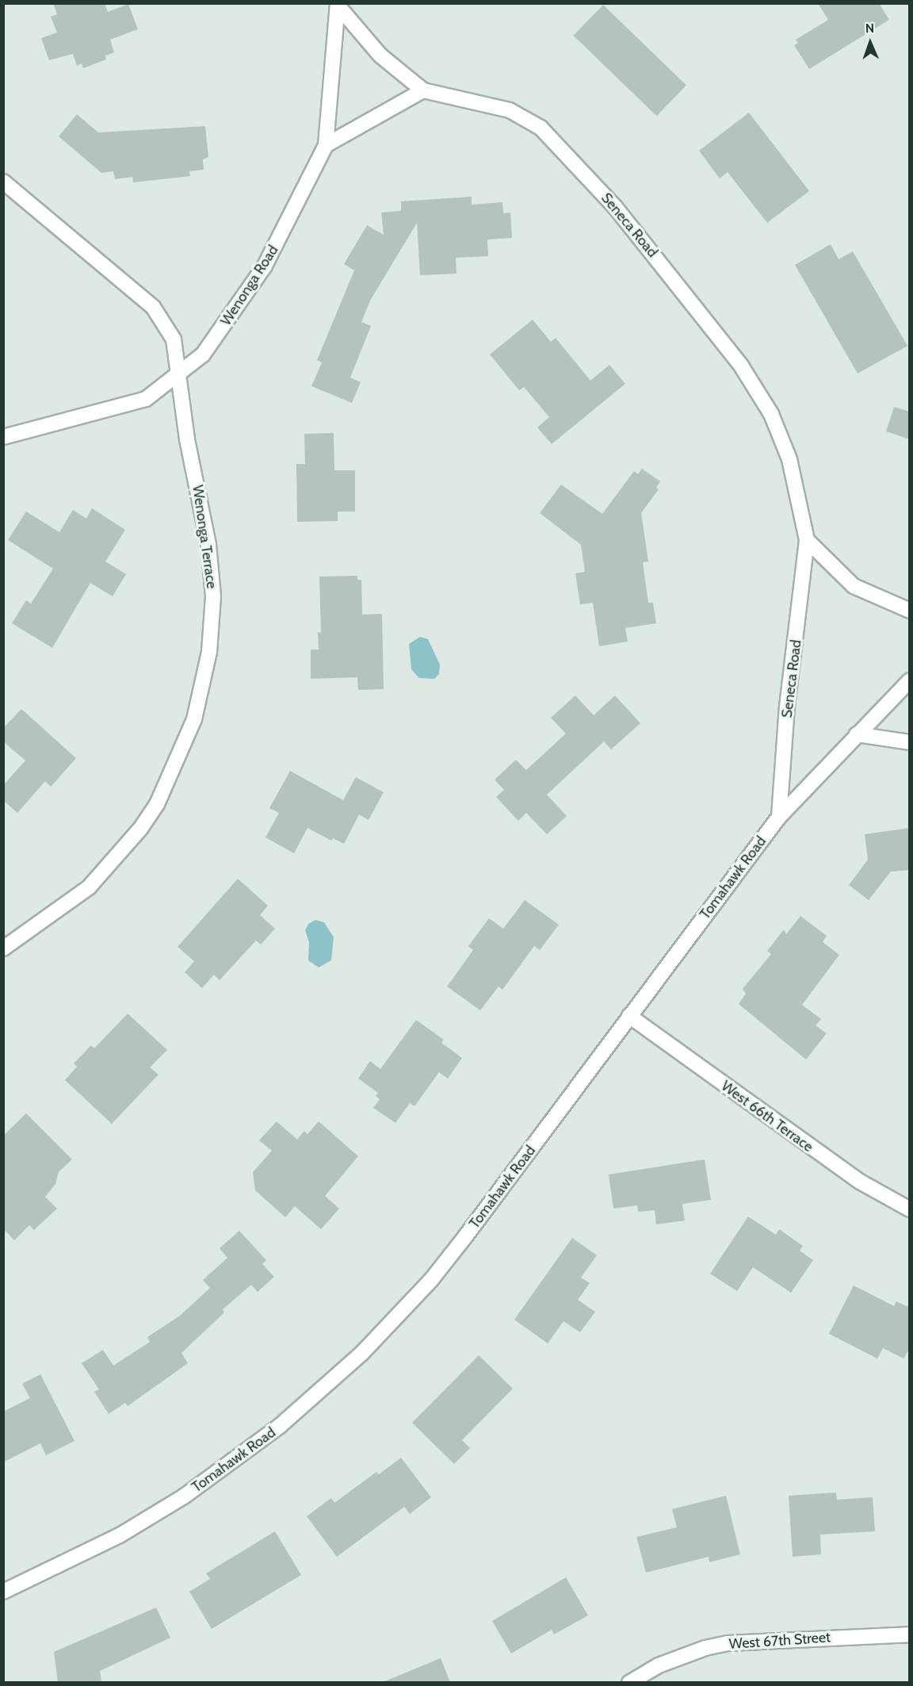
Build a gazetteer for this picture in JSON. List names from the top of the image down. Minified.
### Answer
{"streets":{"street":["Seneca Road","Wenonga Road","Wenonga Terrace","Tomahawk Road","West 66th Terrace","West 67th Street"]},"crossings":[["Seneca Road","Tomahawk Road"],["Wenonga Road","Wenonga Terrace"],["Tomahawk Road","West 66th Terrace"]],"north":"top"}
